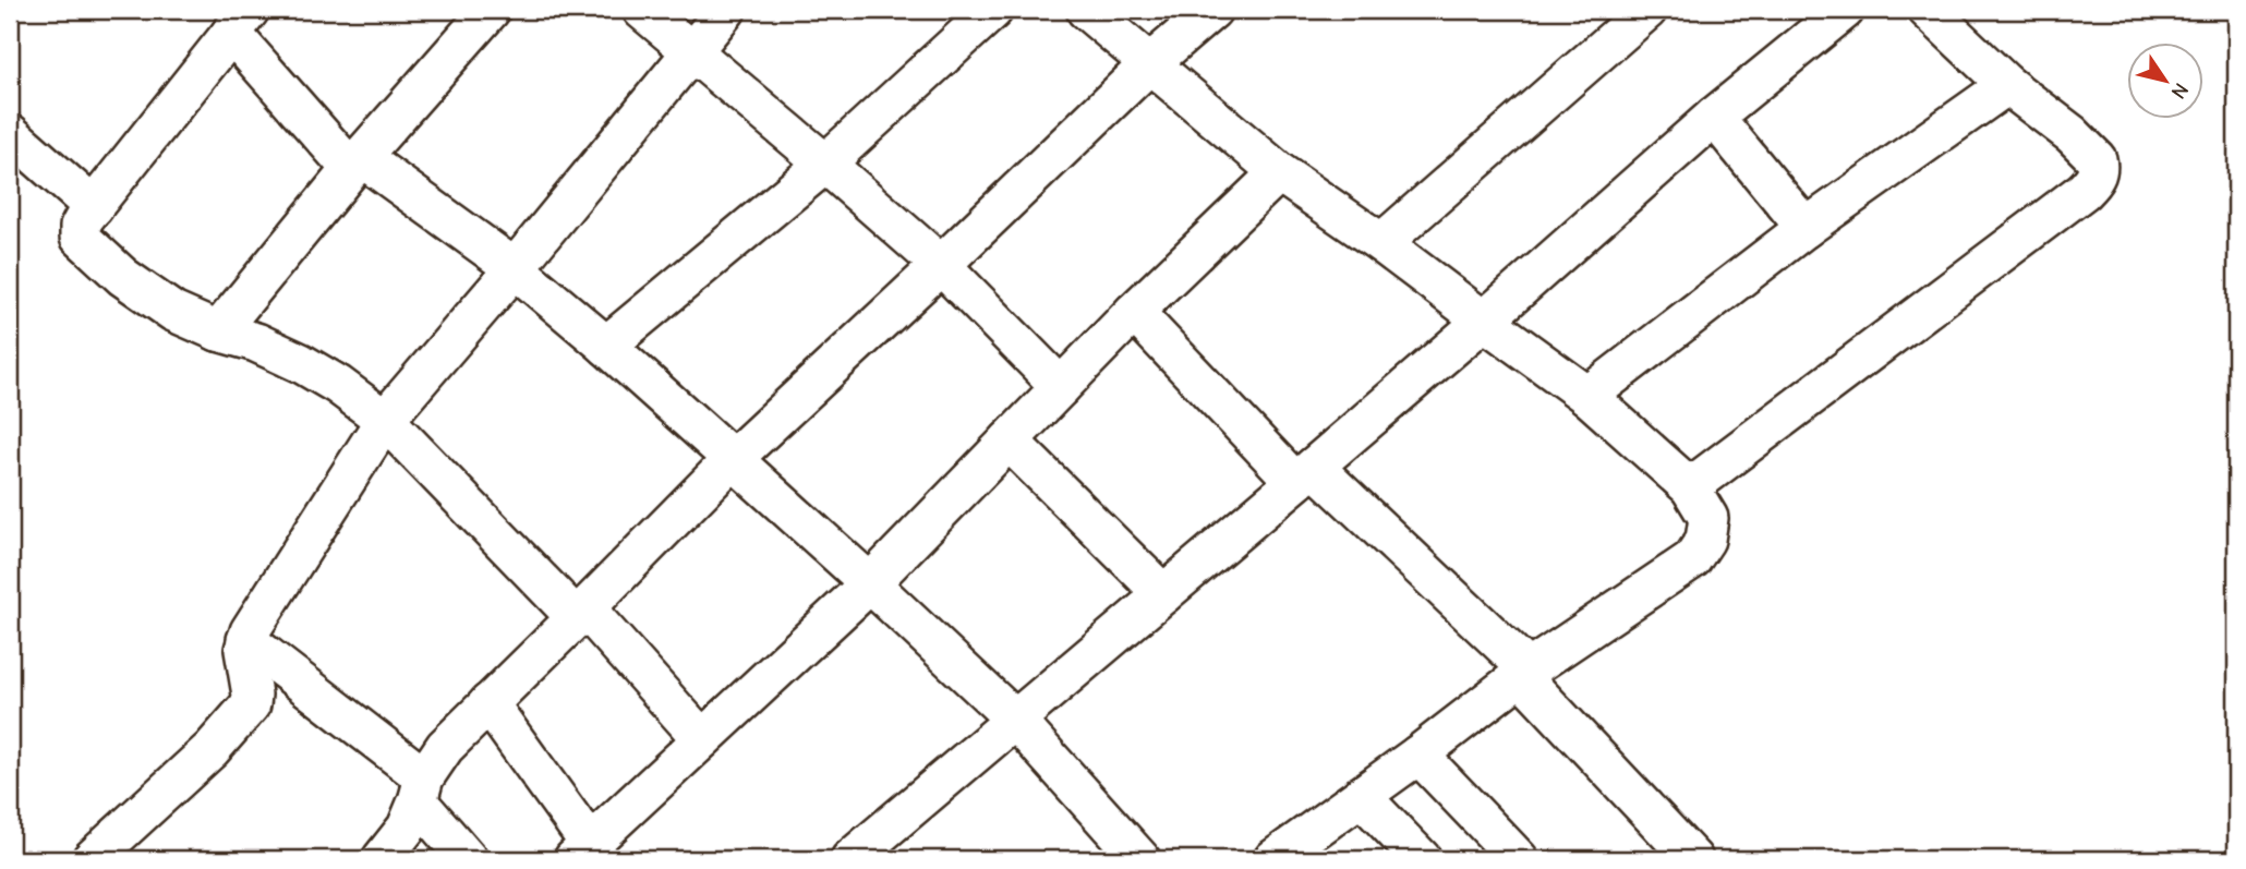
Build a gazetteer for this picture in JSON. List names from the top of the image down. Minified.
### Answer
{"north":"bottom right"}
